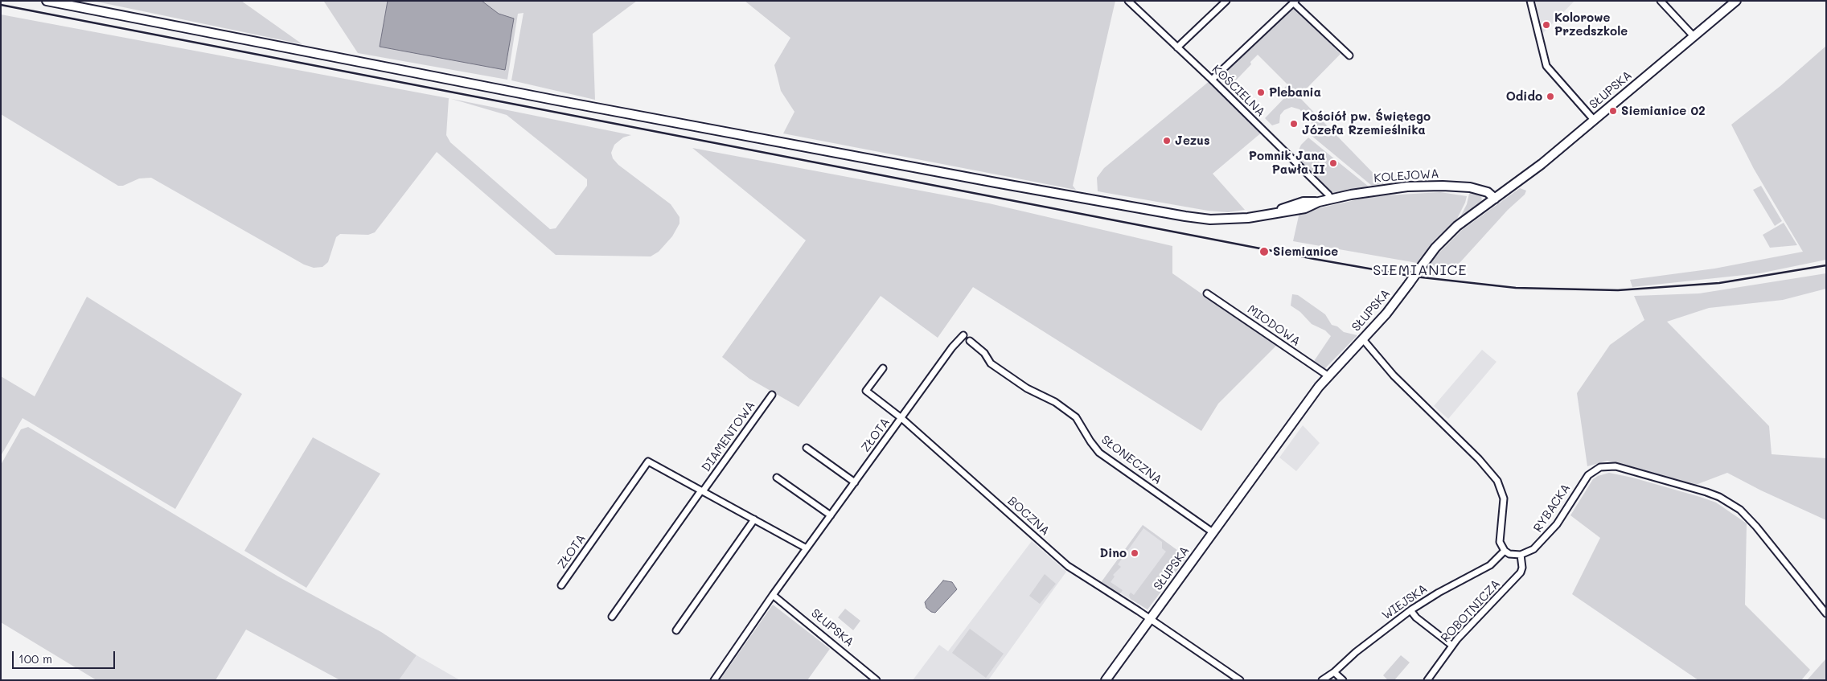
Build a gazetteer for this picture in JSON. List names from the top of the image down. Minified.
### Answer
{"streets":{"street":["SŁUPSKA","KOŚCIELNA","KOLEJOWA","MIODOWA","ZŁOTA","DIAMENTOWA","SŁONECZNA","RYBACKA","BOCZNA","WIEJSKA","ROBOTNICZA"]},"crossings":[["SŁUPSKA","KOLEJOWA"],["SŁUPSKA","MIODOWA"],["SŁUPSKA","ZŁOTA"],["SŁUPSKA","SŁONECZNA"],["SŁUPSKA","BOCZNA"],["KOŚCIELNA","KOLEJOWA"],["ZŁOTA","DIAMENTOWA"],["ZŁOTA","BOCZNA"],["RYBACKA","ROBOTNICZA"]],"districts":["SIEMIANICE"],"places":["Kolorowe Przedszkole","Plebania","Odido","Siemianice 02","Kościół pw. Świętego Józefa Rzemieślnika","Jezus","Pomnik Jana Pawła II","Siemianice","Dino"],"scale_bar":"100 m"}
